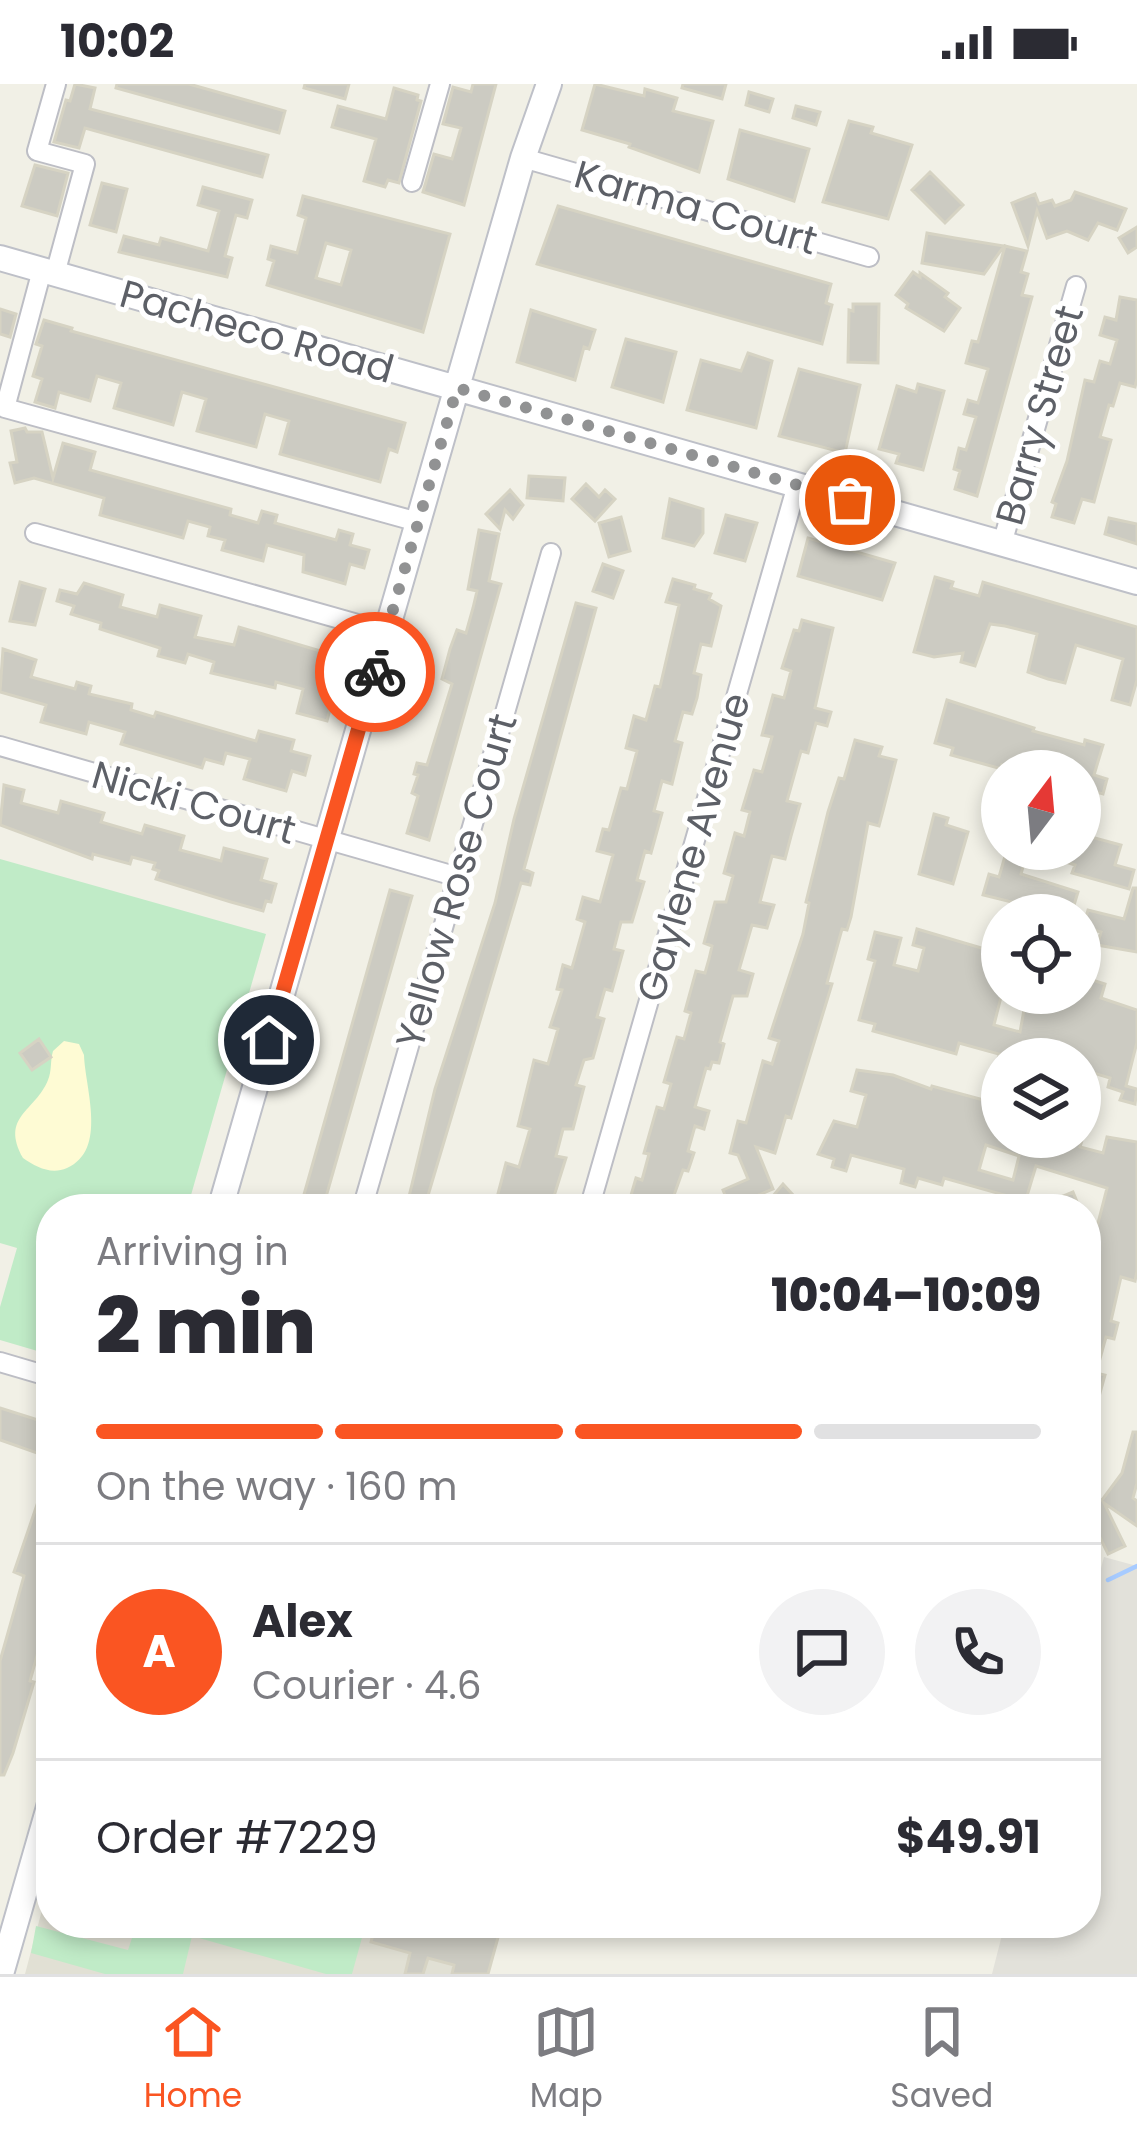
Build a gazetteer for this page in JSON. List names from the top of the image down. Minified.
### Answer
{"streets":{"street":["Karma Court","Pacheco Road","Barry Street","Nicki Court","Gaylene Avenue","Yellow Rose Court"]},"crossings":[["Pacheco Road","Barry Street"],["Pacheco Road","Gaylene Avenue"],["Nicki Court","Yellow Rose Court"]],"north":"top","page":{"status":"10:02","heading":["2 min","Arriving in","10:04–10:09"],"panel":["Alex","Courier · 4.6","Order #7229","$49.91"],"bar":"On the way · 160 m","round":"A","tabs":["Home","Map","Saved"]}}
